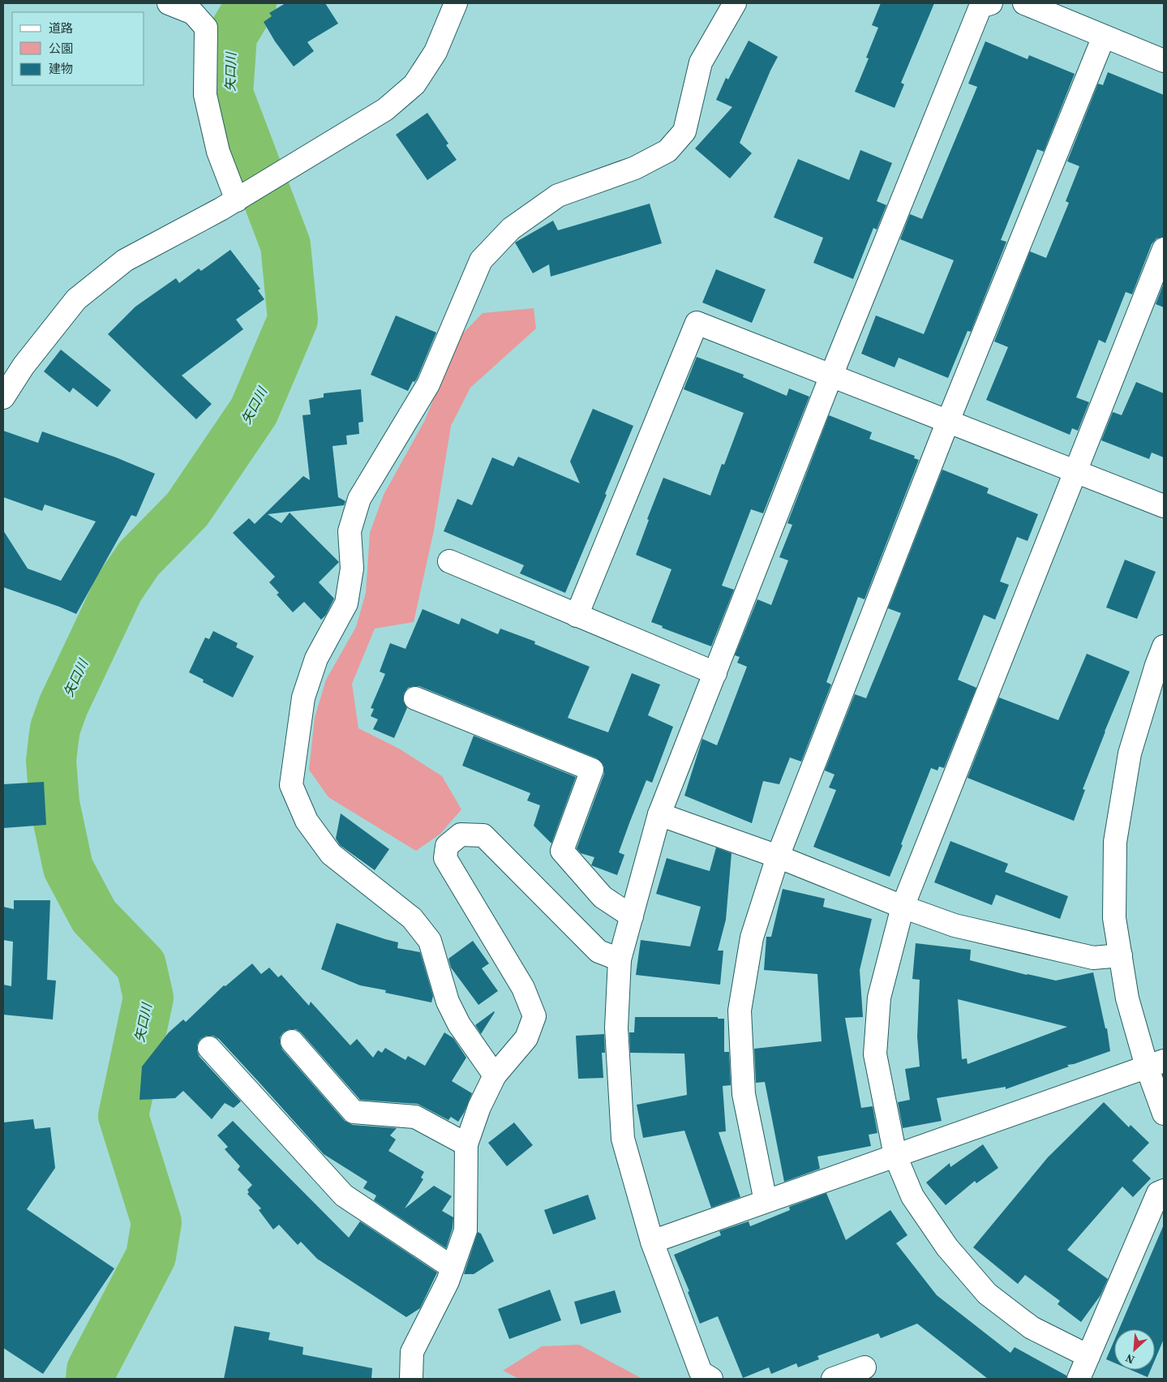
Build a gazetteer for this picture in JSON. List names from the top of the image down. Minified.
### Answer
{"water":["矢口川"],"legend":["道路","公園","建物"],"north":"bottom left"}
